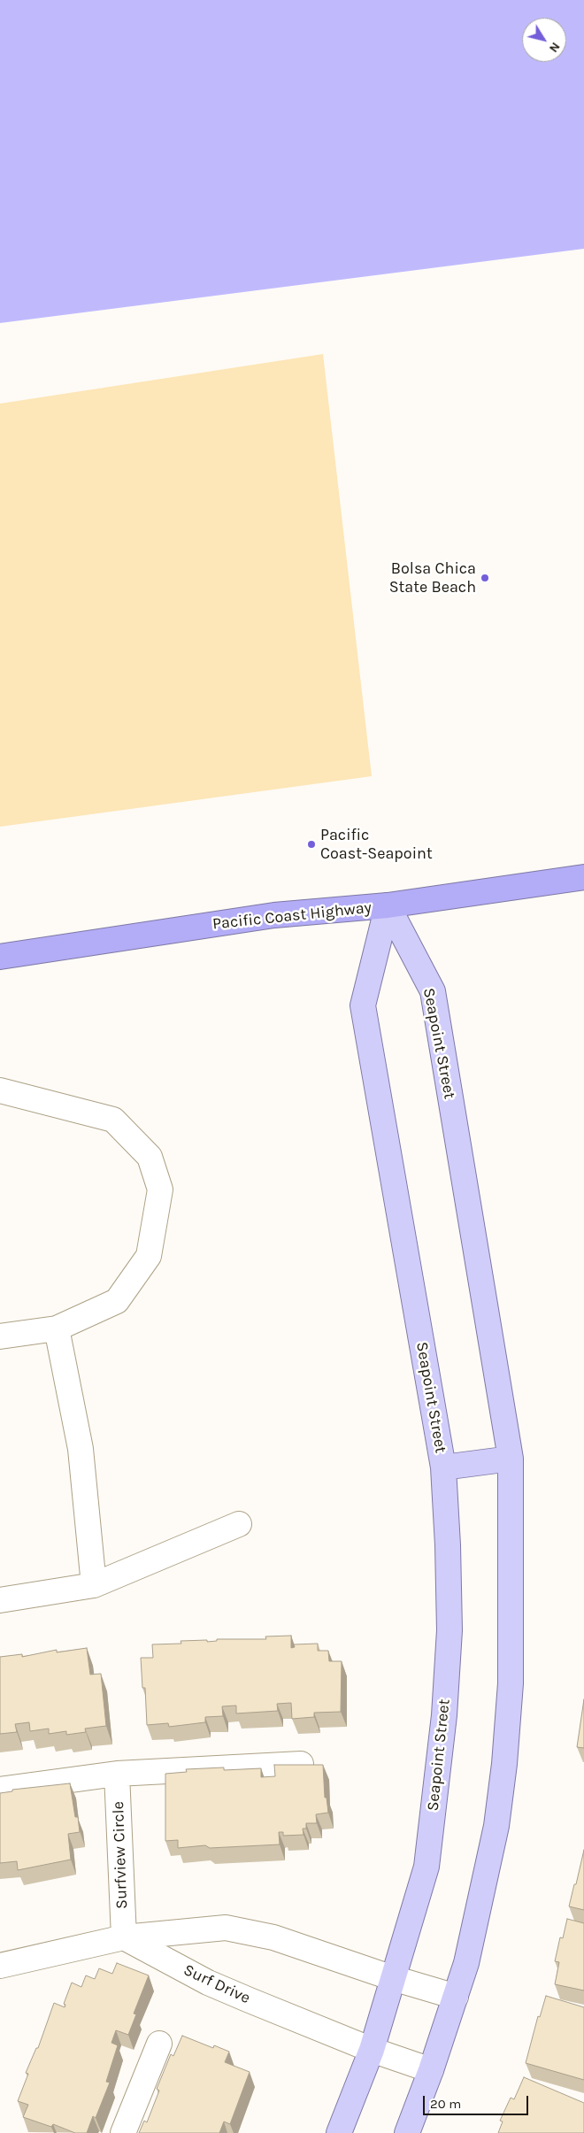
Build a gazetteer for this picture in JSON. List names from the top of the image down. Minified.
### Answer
{"streets":{"highway":["Pacific Coast Highway"],"main road":["Seapoint Street"],"street":["Surfview Circle","Surf Drive"]},"crossings":[["Pacific Coast Highway","Seapoint Street"],["Seapoint Street","Surf Drive"],["Surfview Circle","Surf Drive"]],"places":["Bolsa Chica State Beach","Pacific Coast-Seapoint"],"scale_bar":"20 m","north":"bottom right"}
